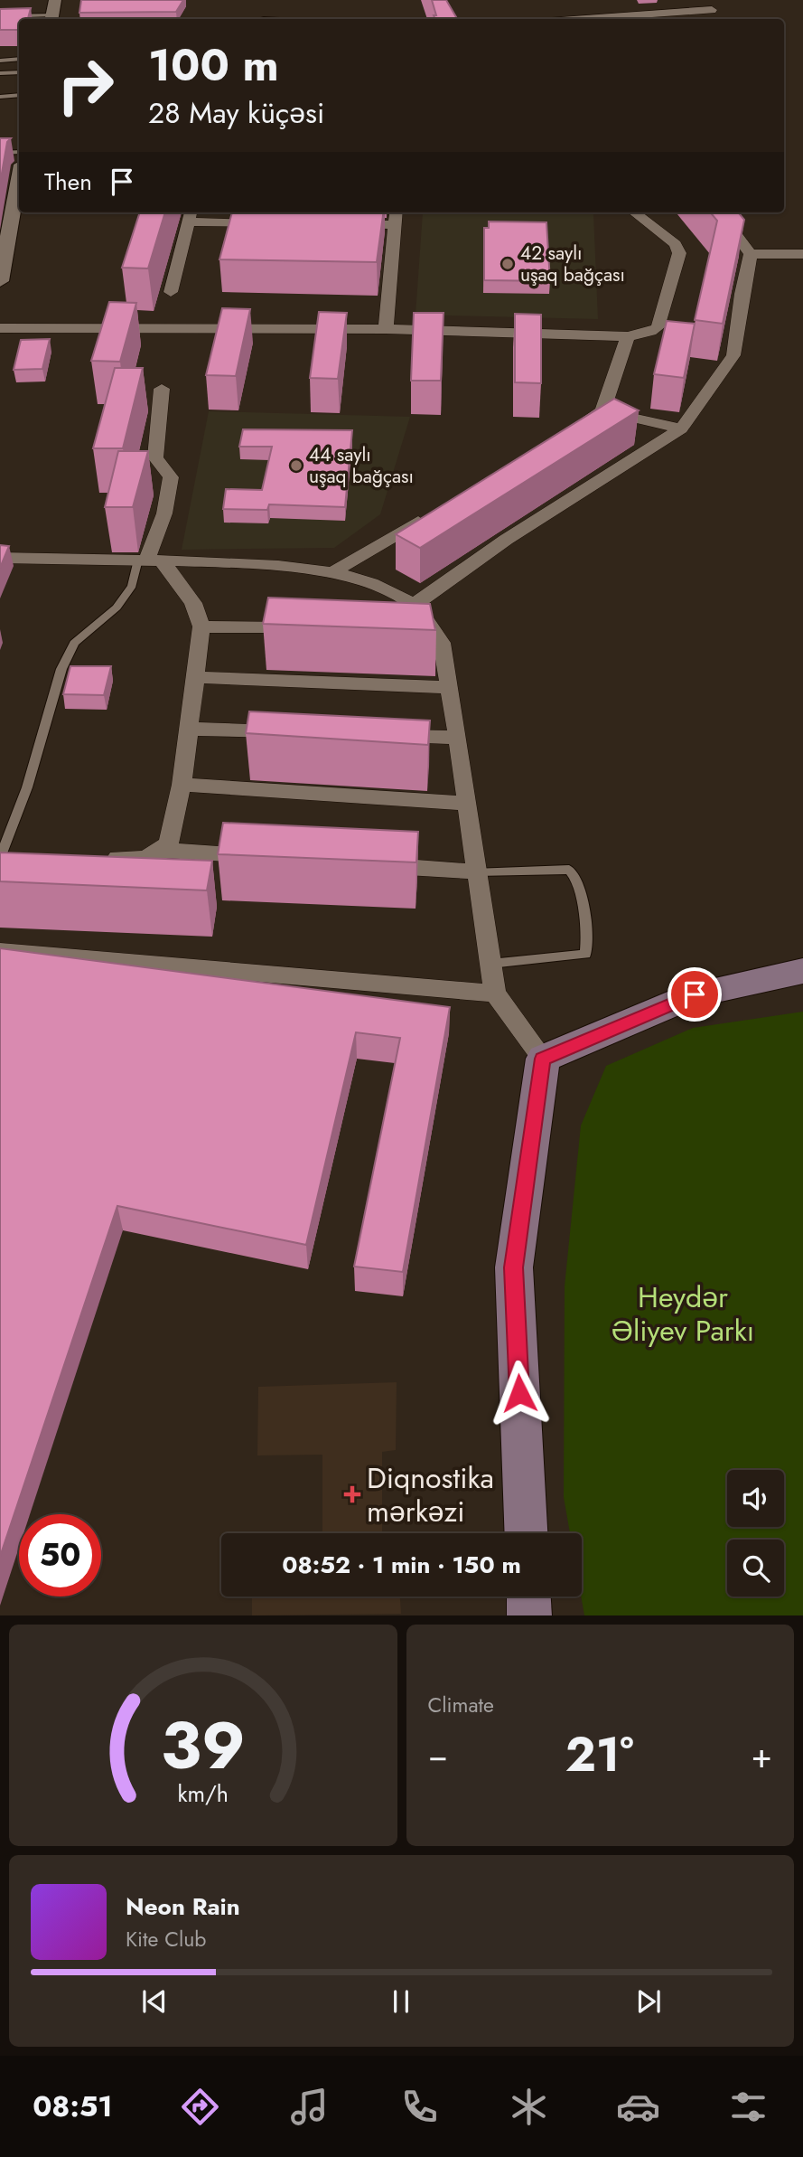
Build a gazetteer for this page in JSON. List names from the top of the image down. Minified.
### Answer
{"parks":["Heydər Əliyev Parkı"],"places":{"other":["42 saylı uşaq bağçası","44 saylı uşaq bağçası"],"health":["Diqnostika mərkəzi"]},"page":{"turn":["100 m","28 May küçəsi"],"then":"Then","limit":"50","trip":"08:52 · 1 min · 150 m","tile":"Climate","heat":["−","21°","+"],"song":["Neon Rain","Kite Club"],"tabs":"08:51","gauge":["39","km/h"]}}
